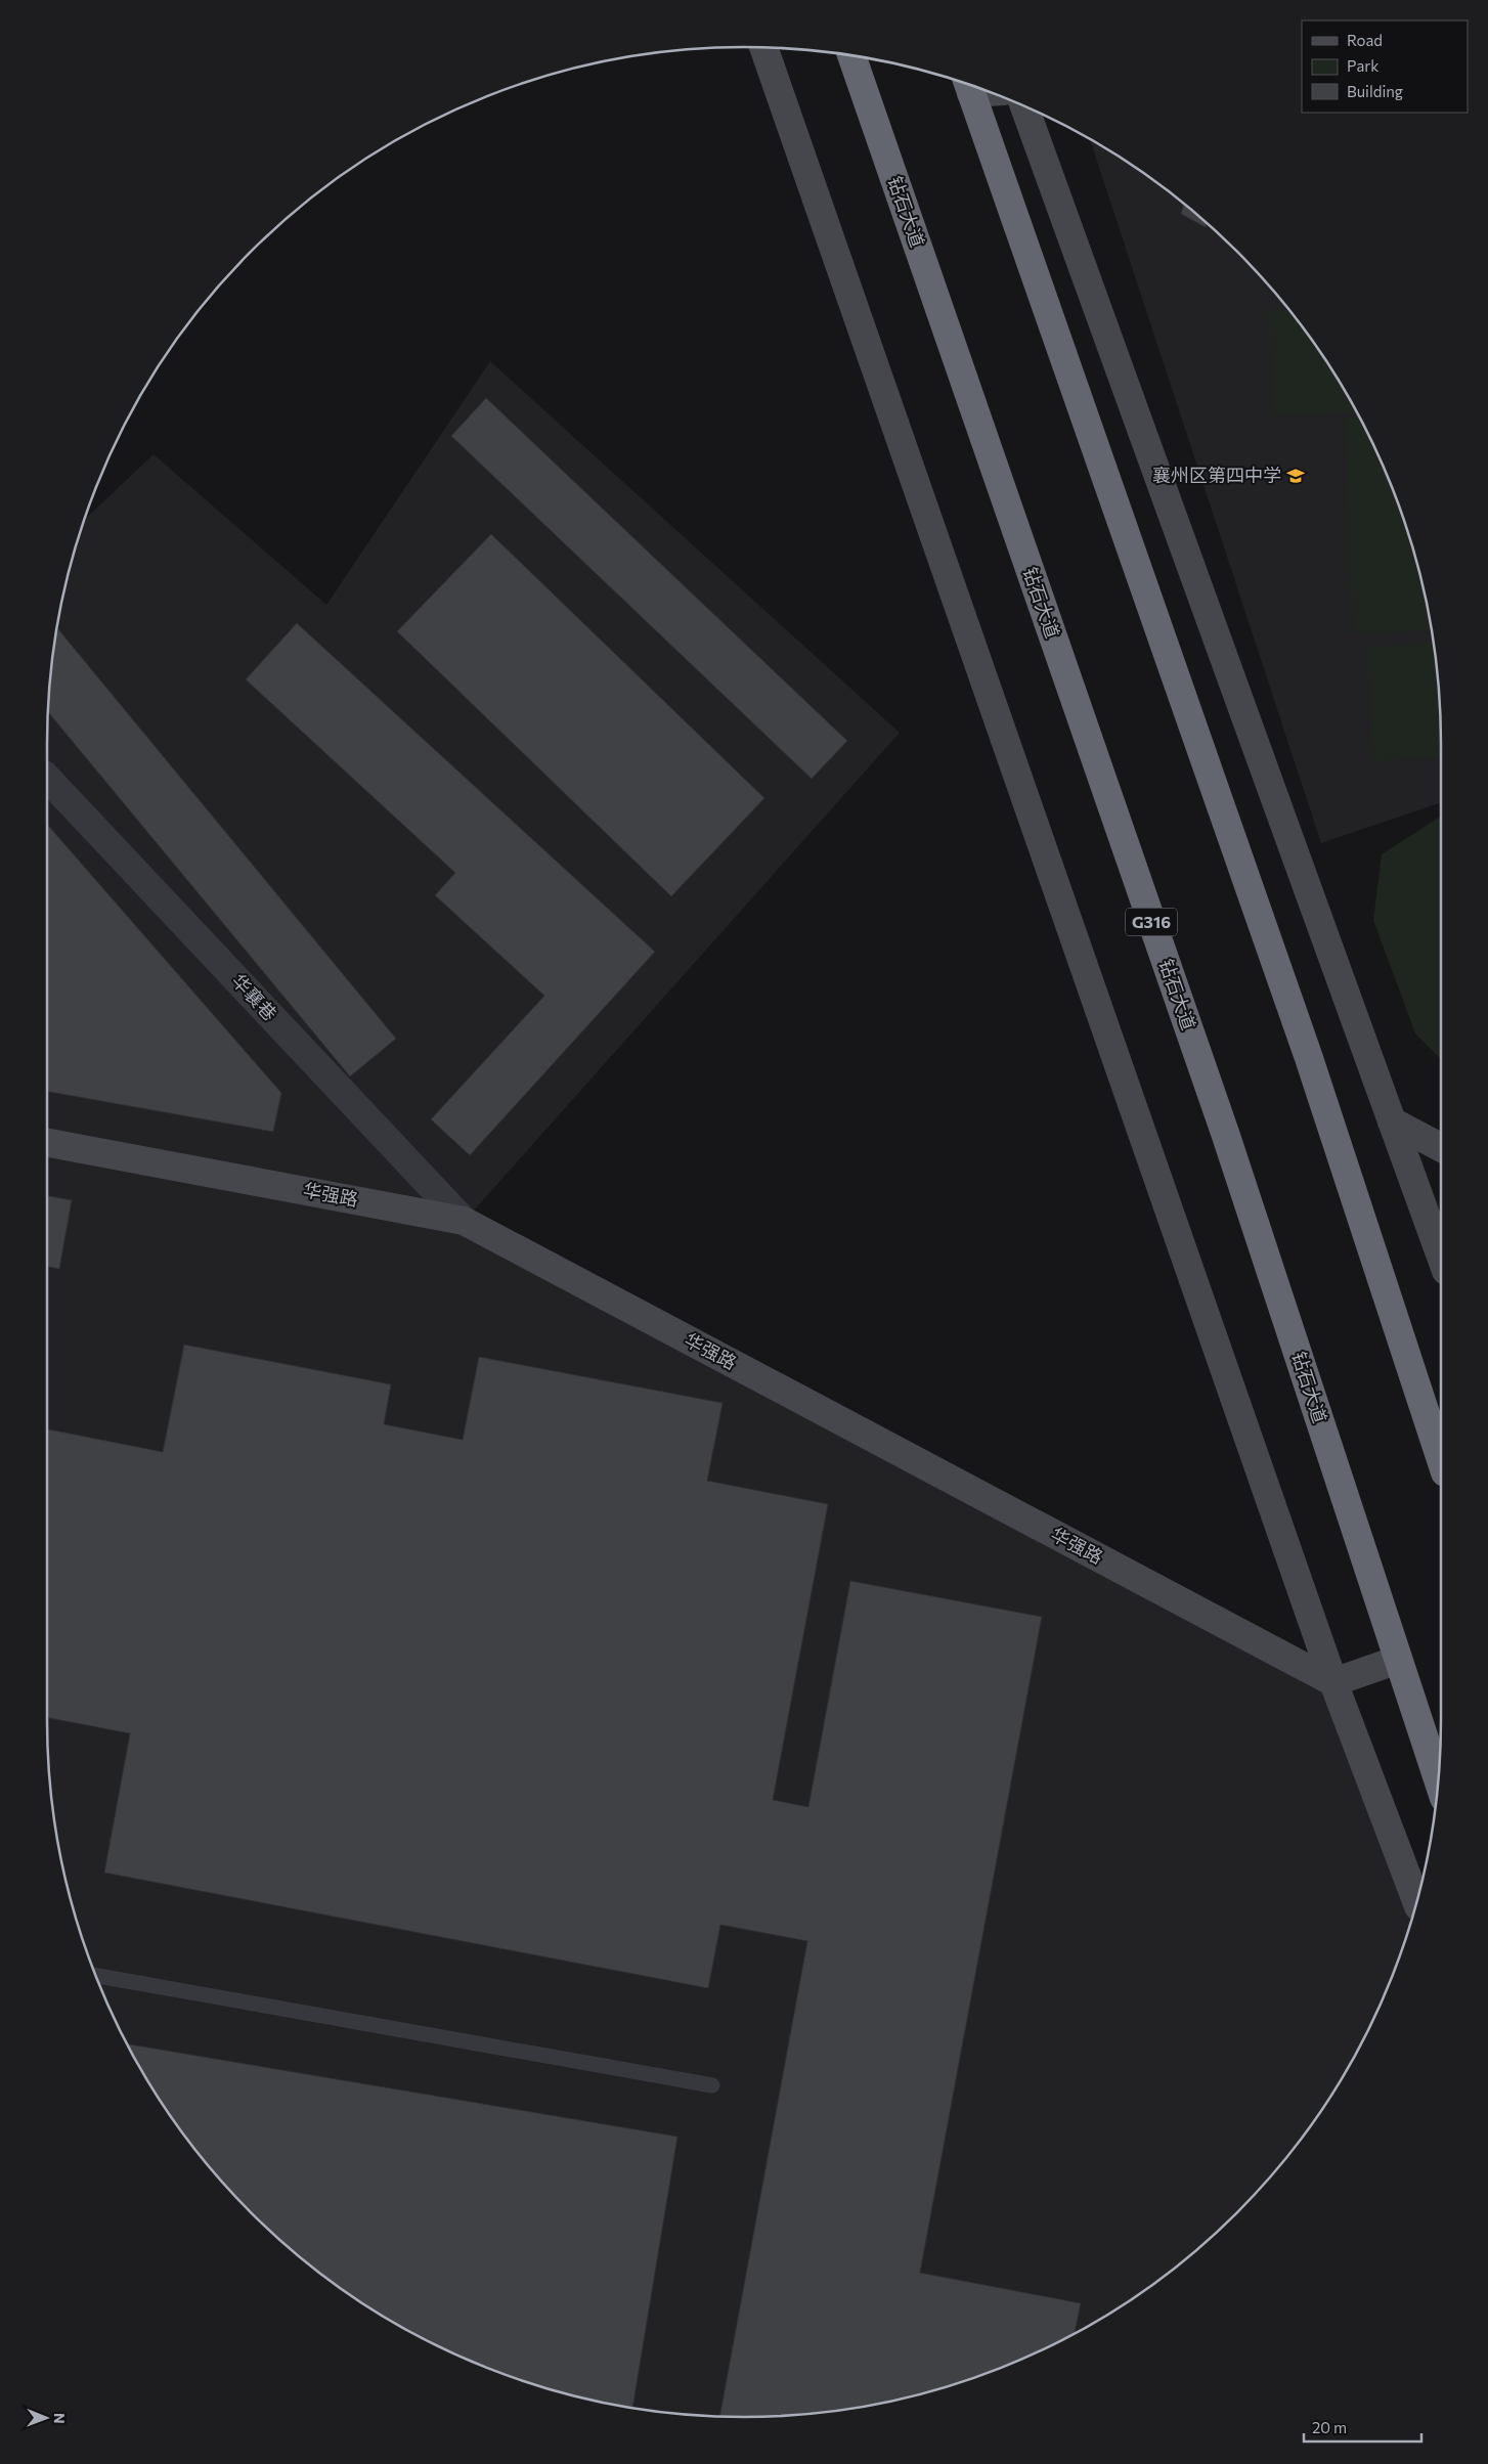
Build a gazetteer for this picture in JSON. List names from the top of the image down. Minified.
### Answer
{"streets":{"highway":["钻石大道","G316"],"street":["华襄巷","华强路"]},"crossings":[["华襄巷","华强路"]],"places":{"school or university":["襄州区第四中学"]},"legend":["Road","Park","Building"],"scale_bar":"20 m","north":"right"}
